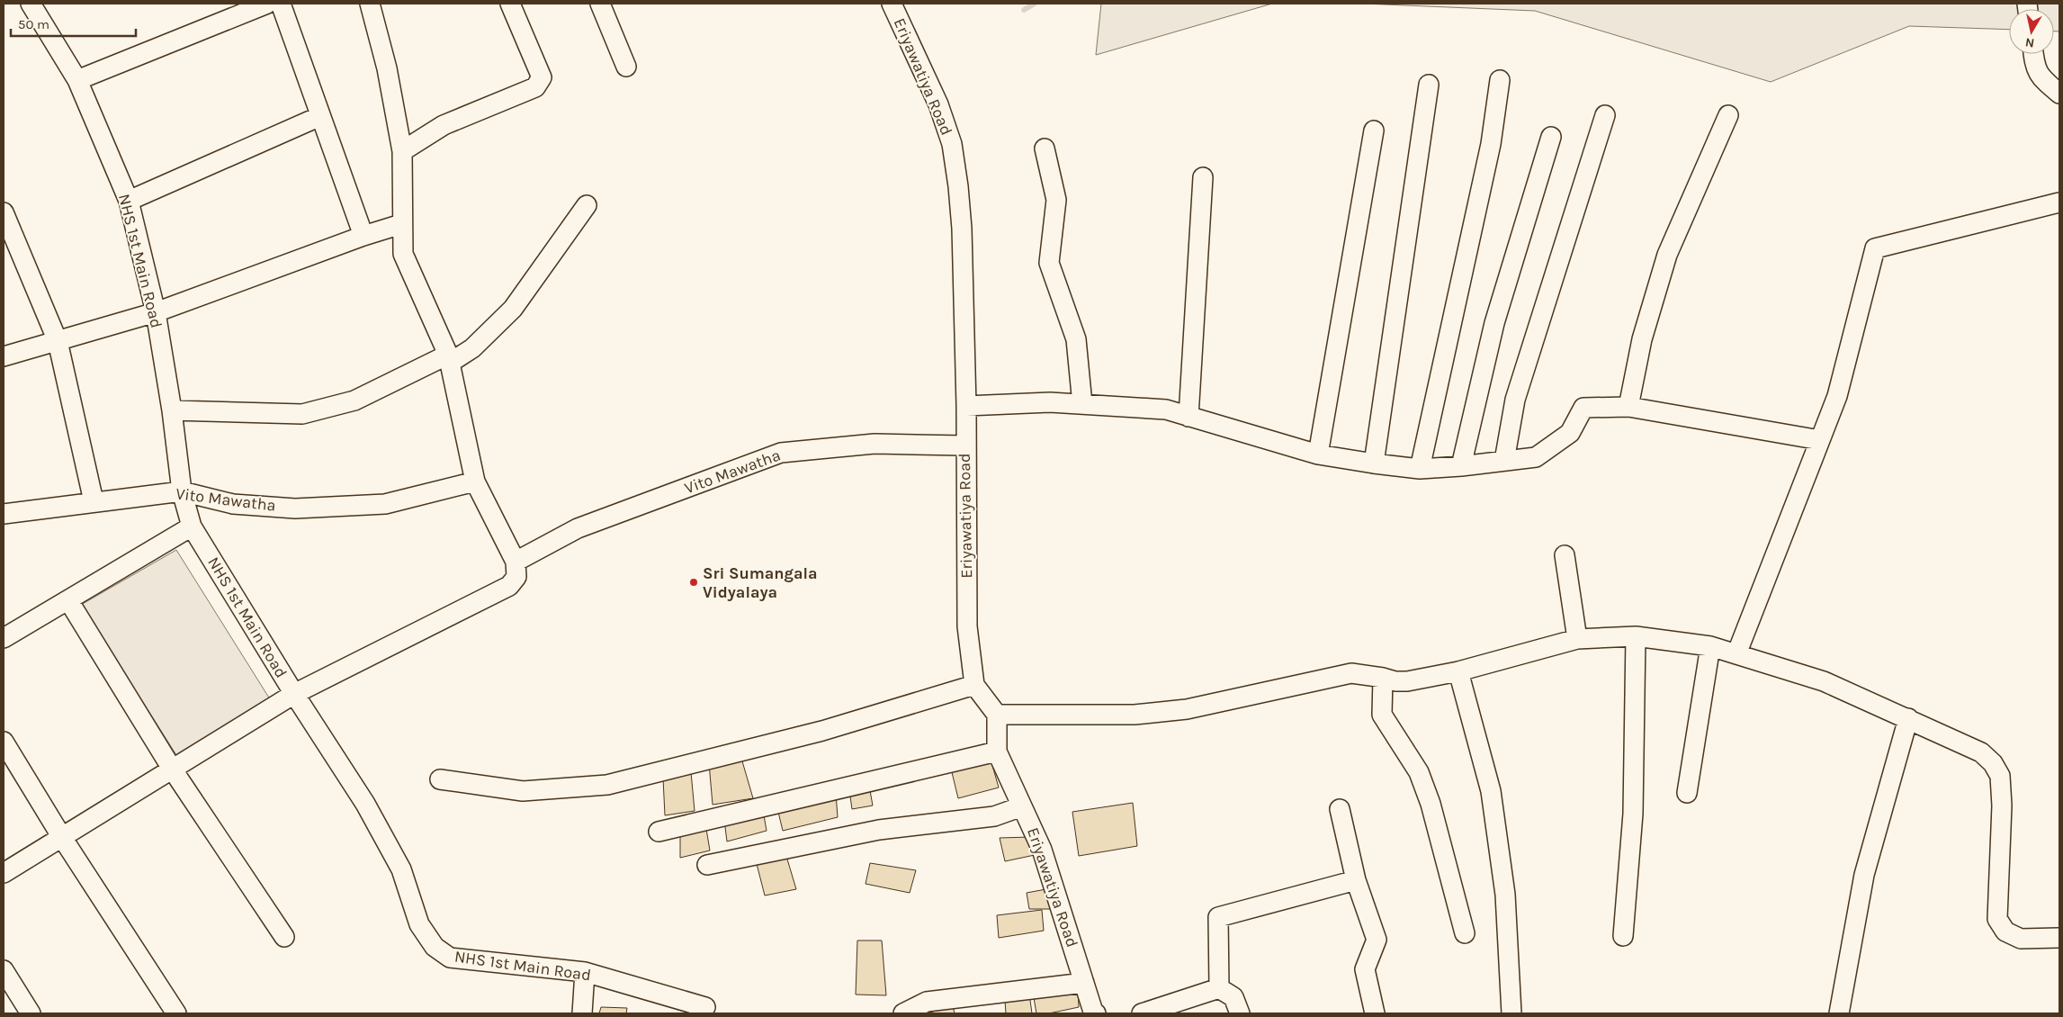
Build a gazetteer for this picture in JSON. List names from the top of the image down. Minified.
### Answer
{"streets":{"street":["Eriyawatiya Road","NHS 1st Main Road","Vito Mawatha"]},"crossings":[["Eriyawatiya Road","Vito Mawatha"],["NHS 1st Main Road","Vito Mawatha"]],"places":["Sri Sumangala Vidyalaya"],"scale_bar":"50 m","north":"bottom"}
